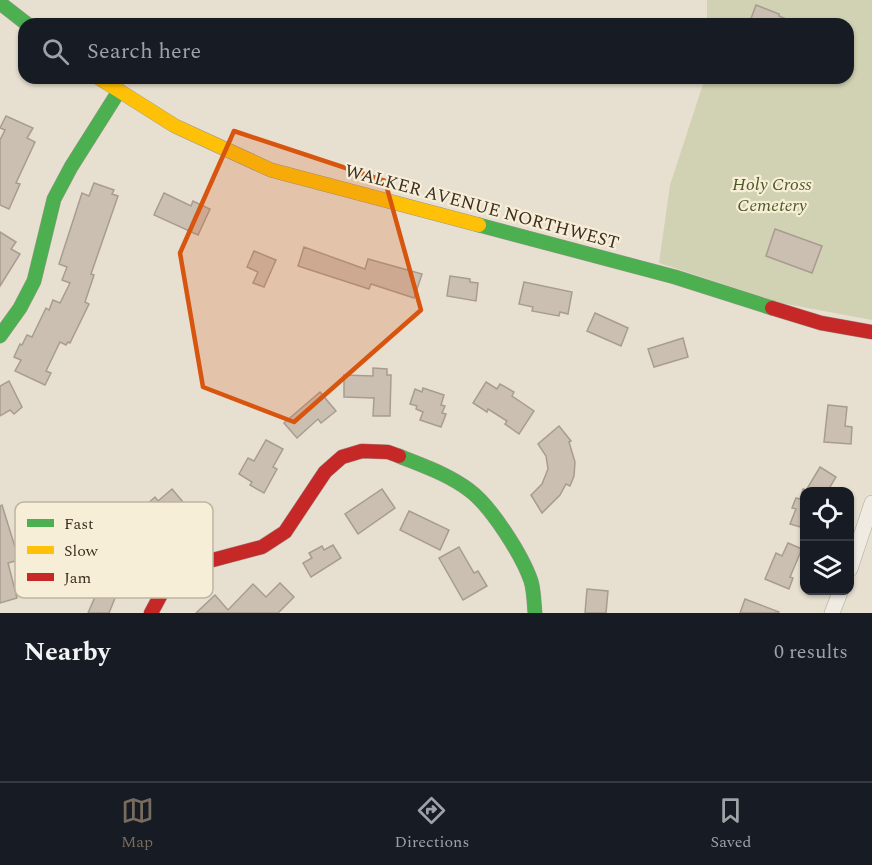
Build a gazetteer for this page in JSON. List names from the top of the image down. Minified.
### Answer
{"streets":{"main road":["WALKER AVENUE NORTHWEST"]},"parks":["Holy Cross Cemetery"],"legend":["Fast","Slow","Jam"],"page":{"search":"Search here","heading":["Nearby","0 results"],"nav":["Map","Directions","Saved"]}}
